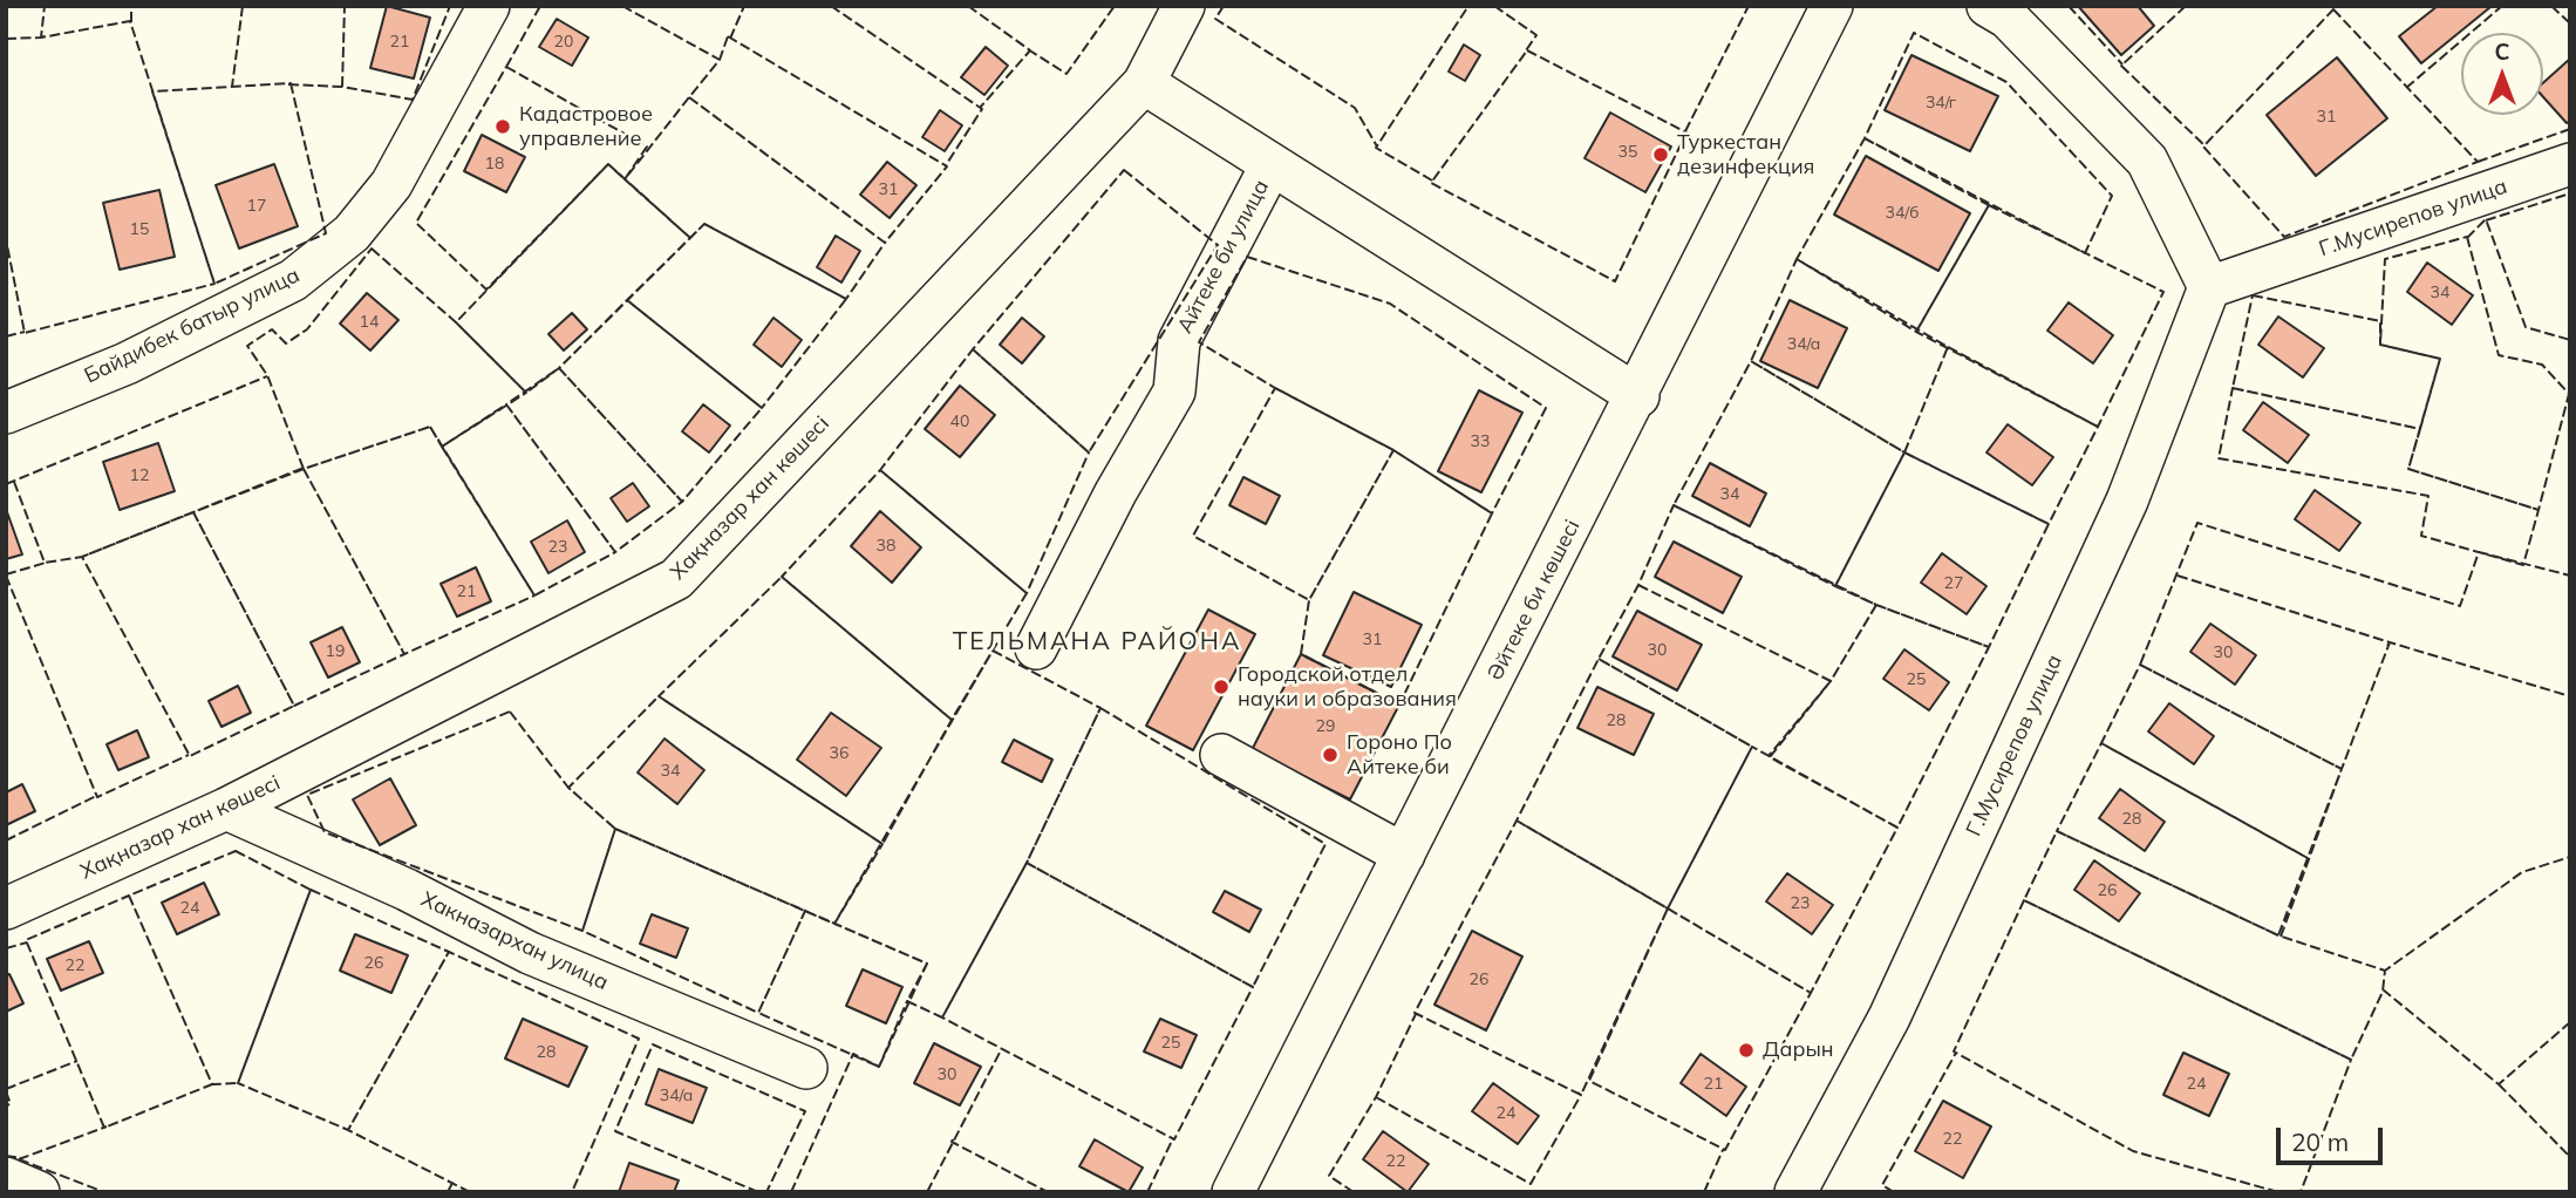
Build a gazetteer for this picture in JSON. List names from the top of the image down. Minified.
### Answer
{"streets":{"street":["Г.Мусирепов улица","Айтеке би улица","Байдибек батыр улица","Хақназар хан көшесі","Әйтеке би көшесі","Хакназархан улица"]},"crossings":[["Айтеке би улица","Әйтеке би көшесі"],["Хақназар хан көшесі","Хакназархан улица"]],"districts":["ТЕЛЬМАНА РАЙОНА"],"places":["Кадастровое управление","Туркестан дезинфекция","Городской отдел науки и образования","Гороно По Айтеке би","Дарын"],"house_numbers":["21","20","34/г","31","35","18","31","17","34/б","15","34","14","34/а","40","33","12","34","38","23","27","21","31","30","19","30","25","28","29","36","34","28","26","23","24","26","22","26","25","28","30","21","24","34/а","24","22","22"],"scale_bar":"20 m","north":"top"}
